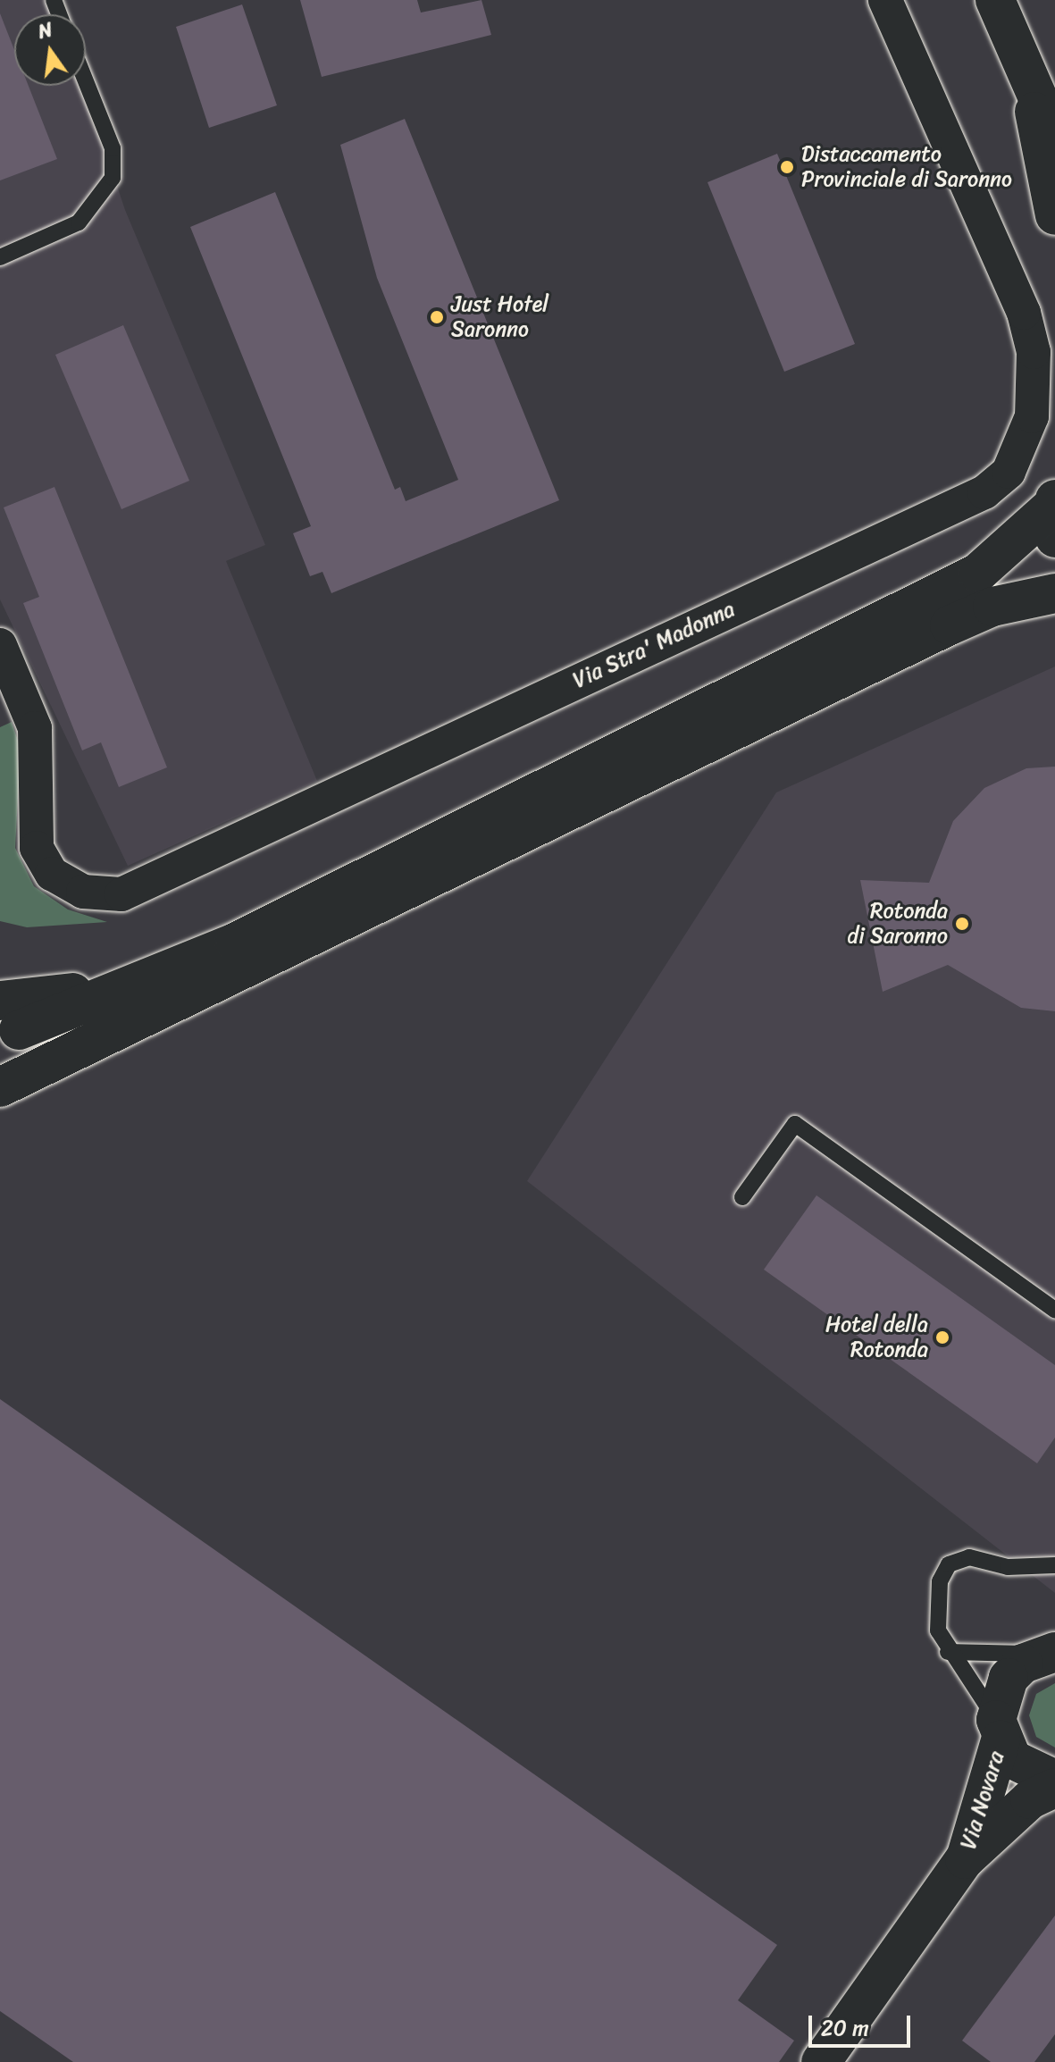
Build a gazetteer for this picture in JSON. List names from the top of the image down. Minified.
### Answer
{"streets":{"main road":["Via Novara"],"street":["Via Stra' Madonna"]},"places":["Distaccamento Provinciale di Saronno","Just Hotel Saronno","Rotonda di Saronno","Hotel della Rotonda"],"scale_bar":"20 m","north":"top"}
